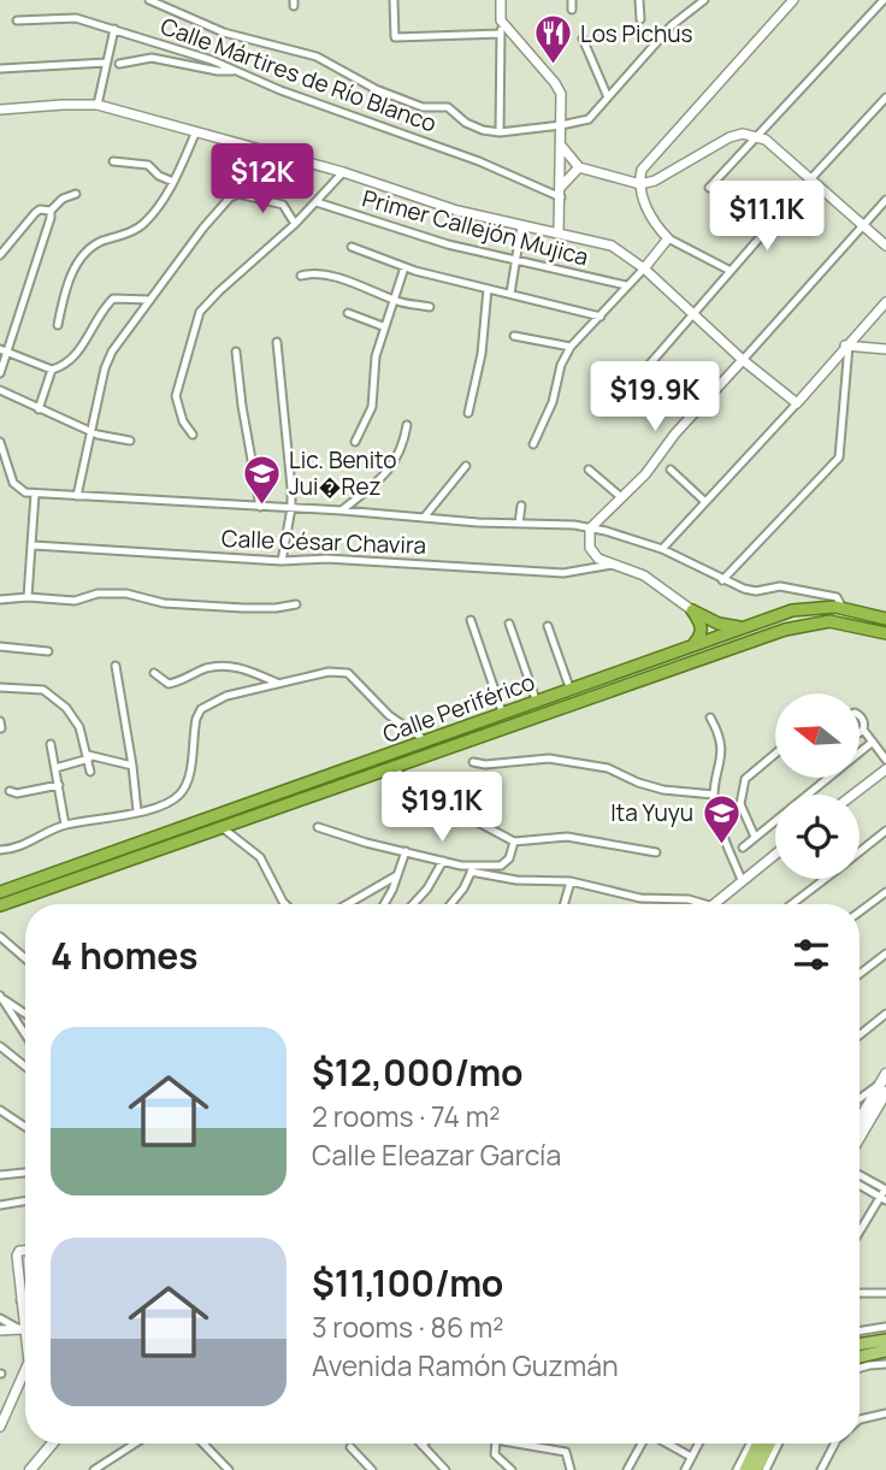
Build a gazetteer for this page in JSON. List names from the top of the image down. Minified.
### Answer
{"streets":{"highway":["Calle Periférico"],"street":["Calle Mártires de Río Blanco","Primer Callejón Mujica","Calle César Chavira"]},"places":{"restaurant":["Los Pichus"],"school or university":["Lic. Benito Jui�Rez","Ita Yuyu"]},"north":"left","page":{"price":["$12K","$11.1K","$19.9K","$19.1K"],"heading":"4 homes","list":[{"name":"$12,000/mo","note":"2 rooms · 74 m² · Calle Eleazar García"},{"name":"$11,100/mo","note":"3 rooms · 86 m² · Avenida Ramón Guzmán"}]}}
